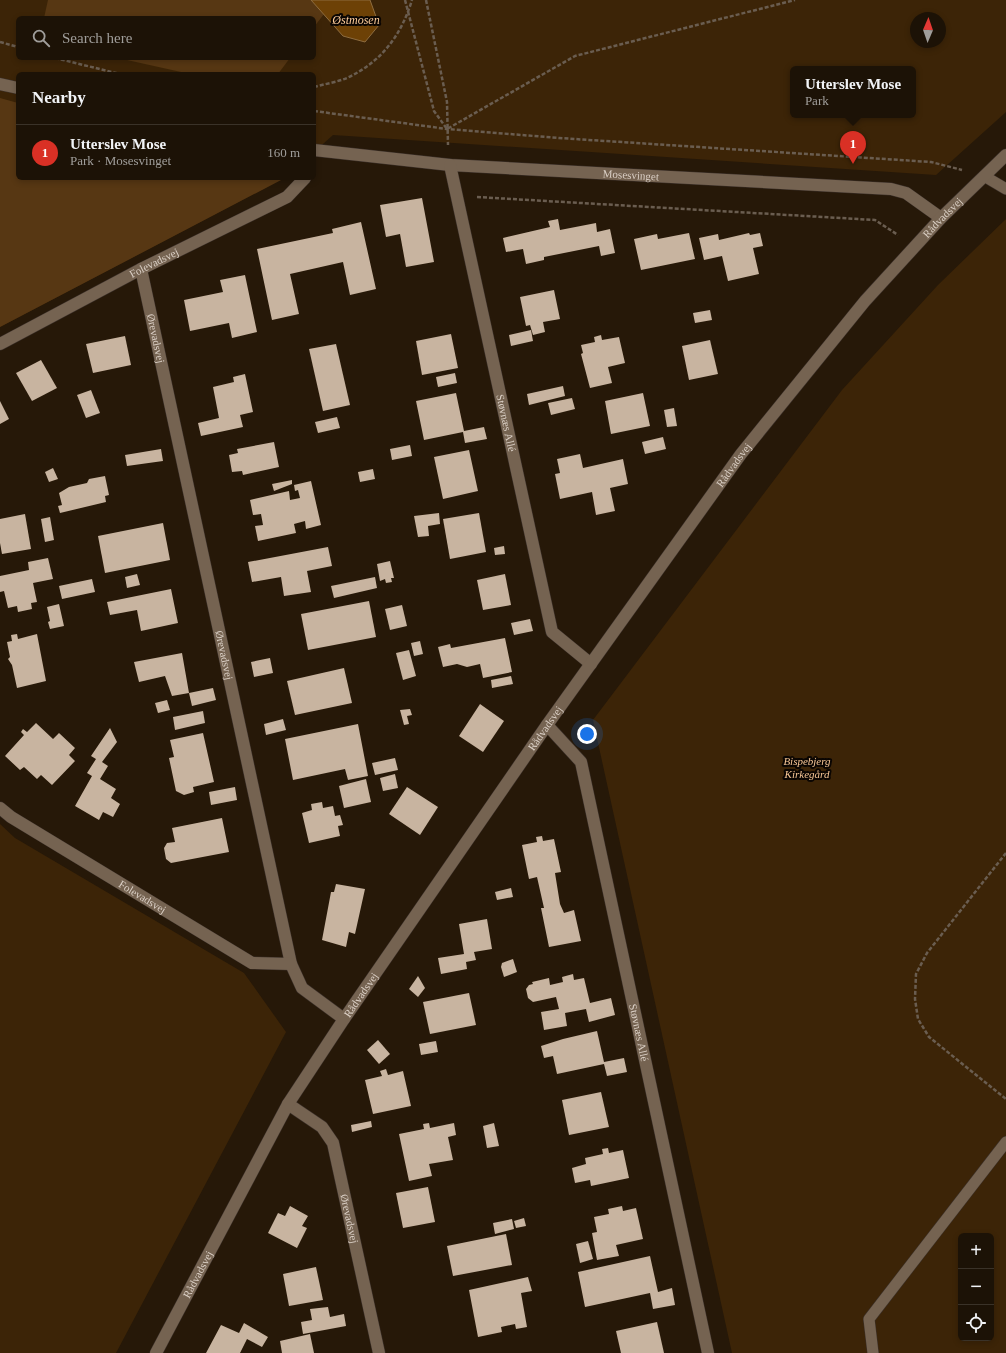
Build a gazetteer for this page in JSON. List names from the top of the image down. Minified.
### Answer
{"streets":{"street":["Mosesvinget","Rådvadsvej","Folevadsvej","Ørevadsvej","Støvnæs Allé"]},"crossings":[["Mosesvinget","Rådvadsvej"],["Mosesvinget","Støvnæs Allé"],["Rådvadsvej","Ørevadsvej"],["Rådvadsvej","Støvnæs Allé"],["Folevadsvej","Ørevadsvej"]],"water":["Østmosen"],"parks":["Bispebjerg Kirkegård"],"north":"top","page":{"search":"Search here","popup":["Utterslev Mose","Park"],"heading":"Nearby","list":[{"mark":"1","name":"Utterslev Mose","note":"Park · Mosesvinget","value":"160 m"}],"pins":"1","map_buttons":["+","−"]}}
